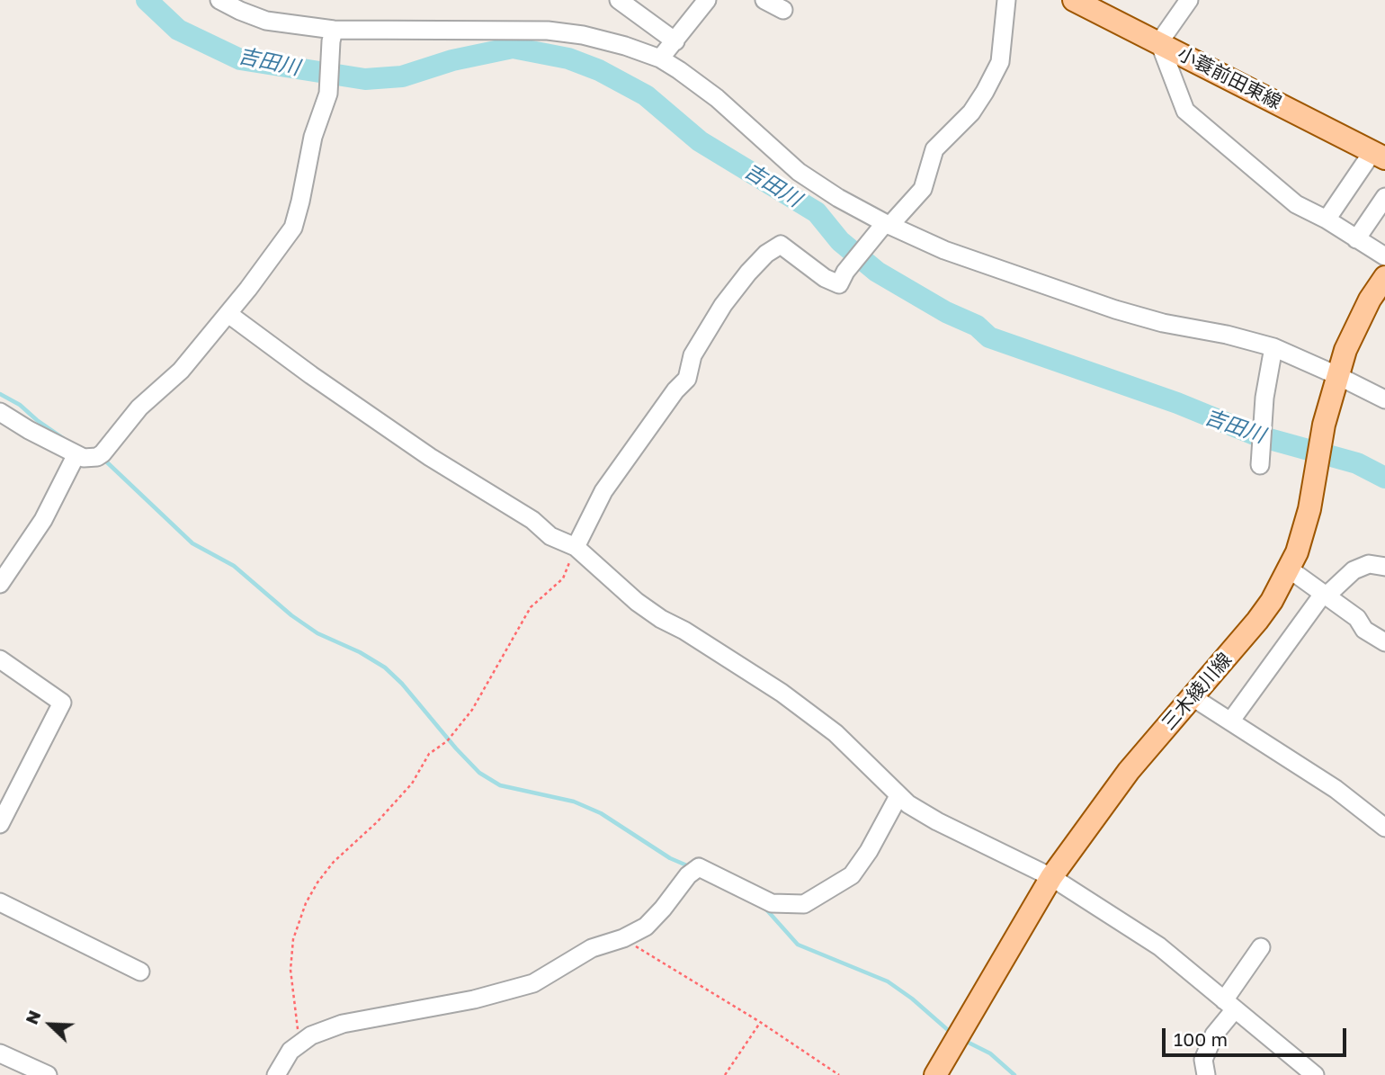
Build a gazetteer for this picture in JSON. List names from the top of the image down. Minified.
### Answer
{"streets":{"main road":["小蓑前田東線","三木綾川線"]},"water":["吉田川"],"scale_bar":"100 m","north":"top left"}
